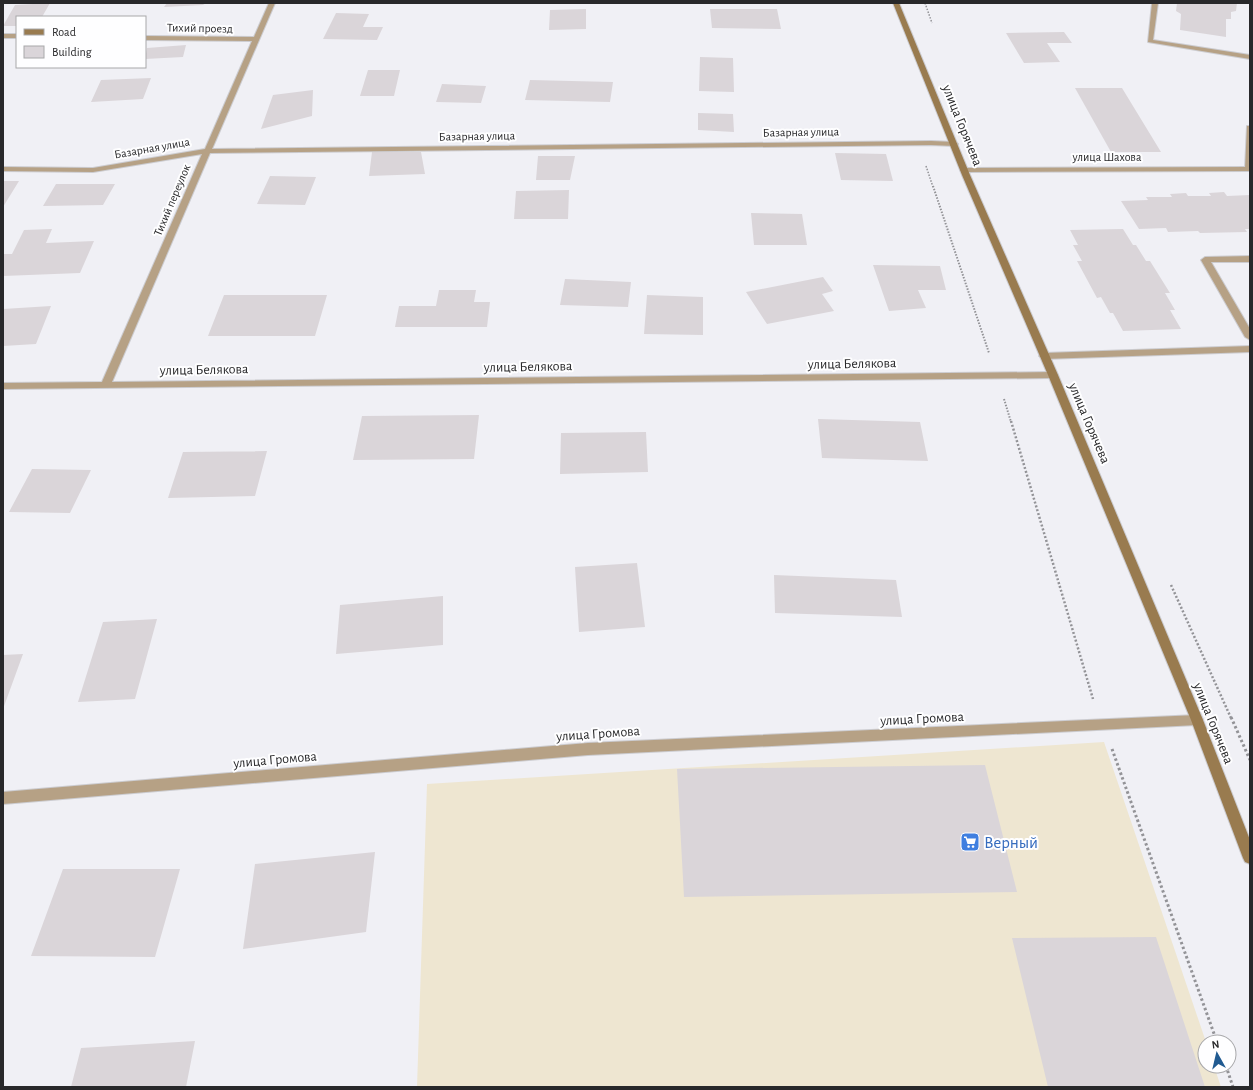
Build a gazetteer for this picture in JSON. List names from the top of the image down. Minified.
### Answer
{"streets":{"main road":["улица Горячева"],"street":["Тихий проезд","Базарная улица","улица Шахова","Тихий переулок","улица Белякова","улица Громова"]},"crossings":[["Тихий проезд","Тихий переулок"],["улица Горячева","Базарная улица"],["улица Горячева","улица Шахова"],["улица Горячева","улица Белякова"],["улица Горячева","улица Громова"],["Базарная улица","Тихий переулок"],["Тихий переулок","улица Белякова"]],"places":{"supermarket":["Верный"]},"legend":["Road","Building"],"north":"top"}
